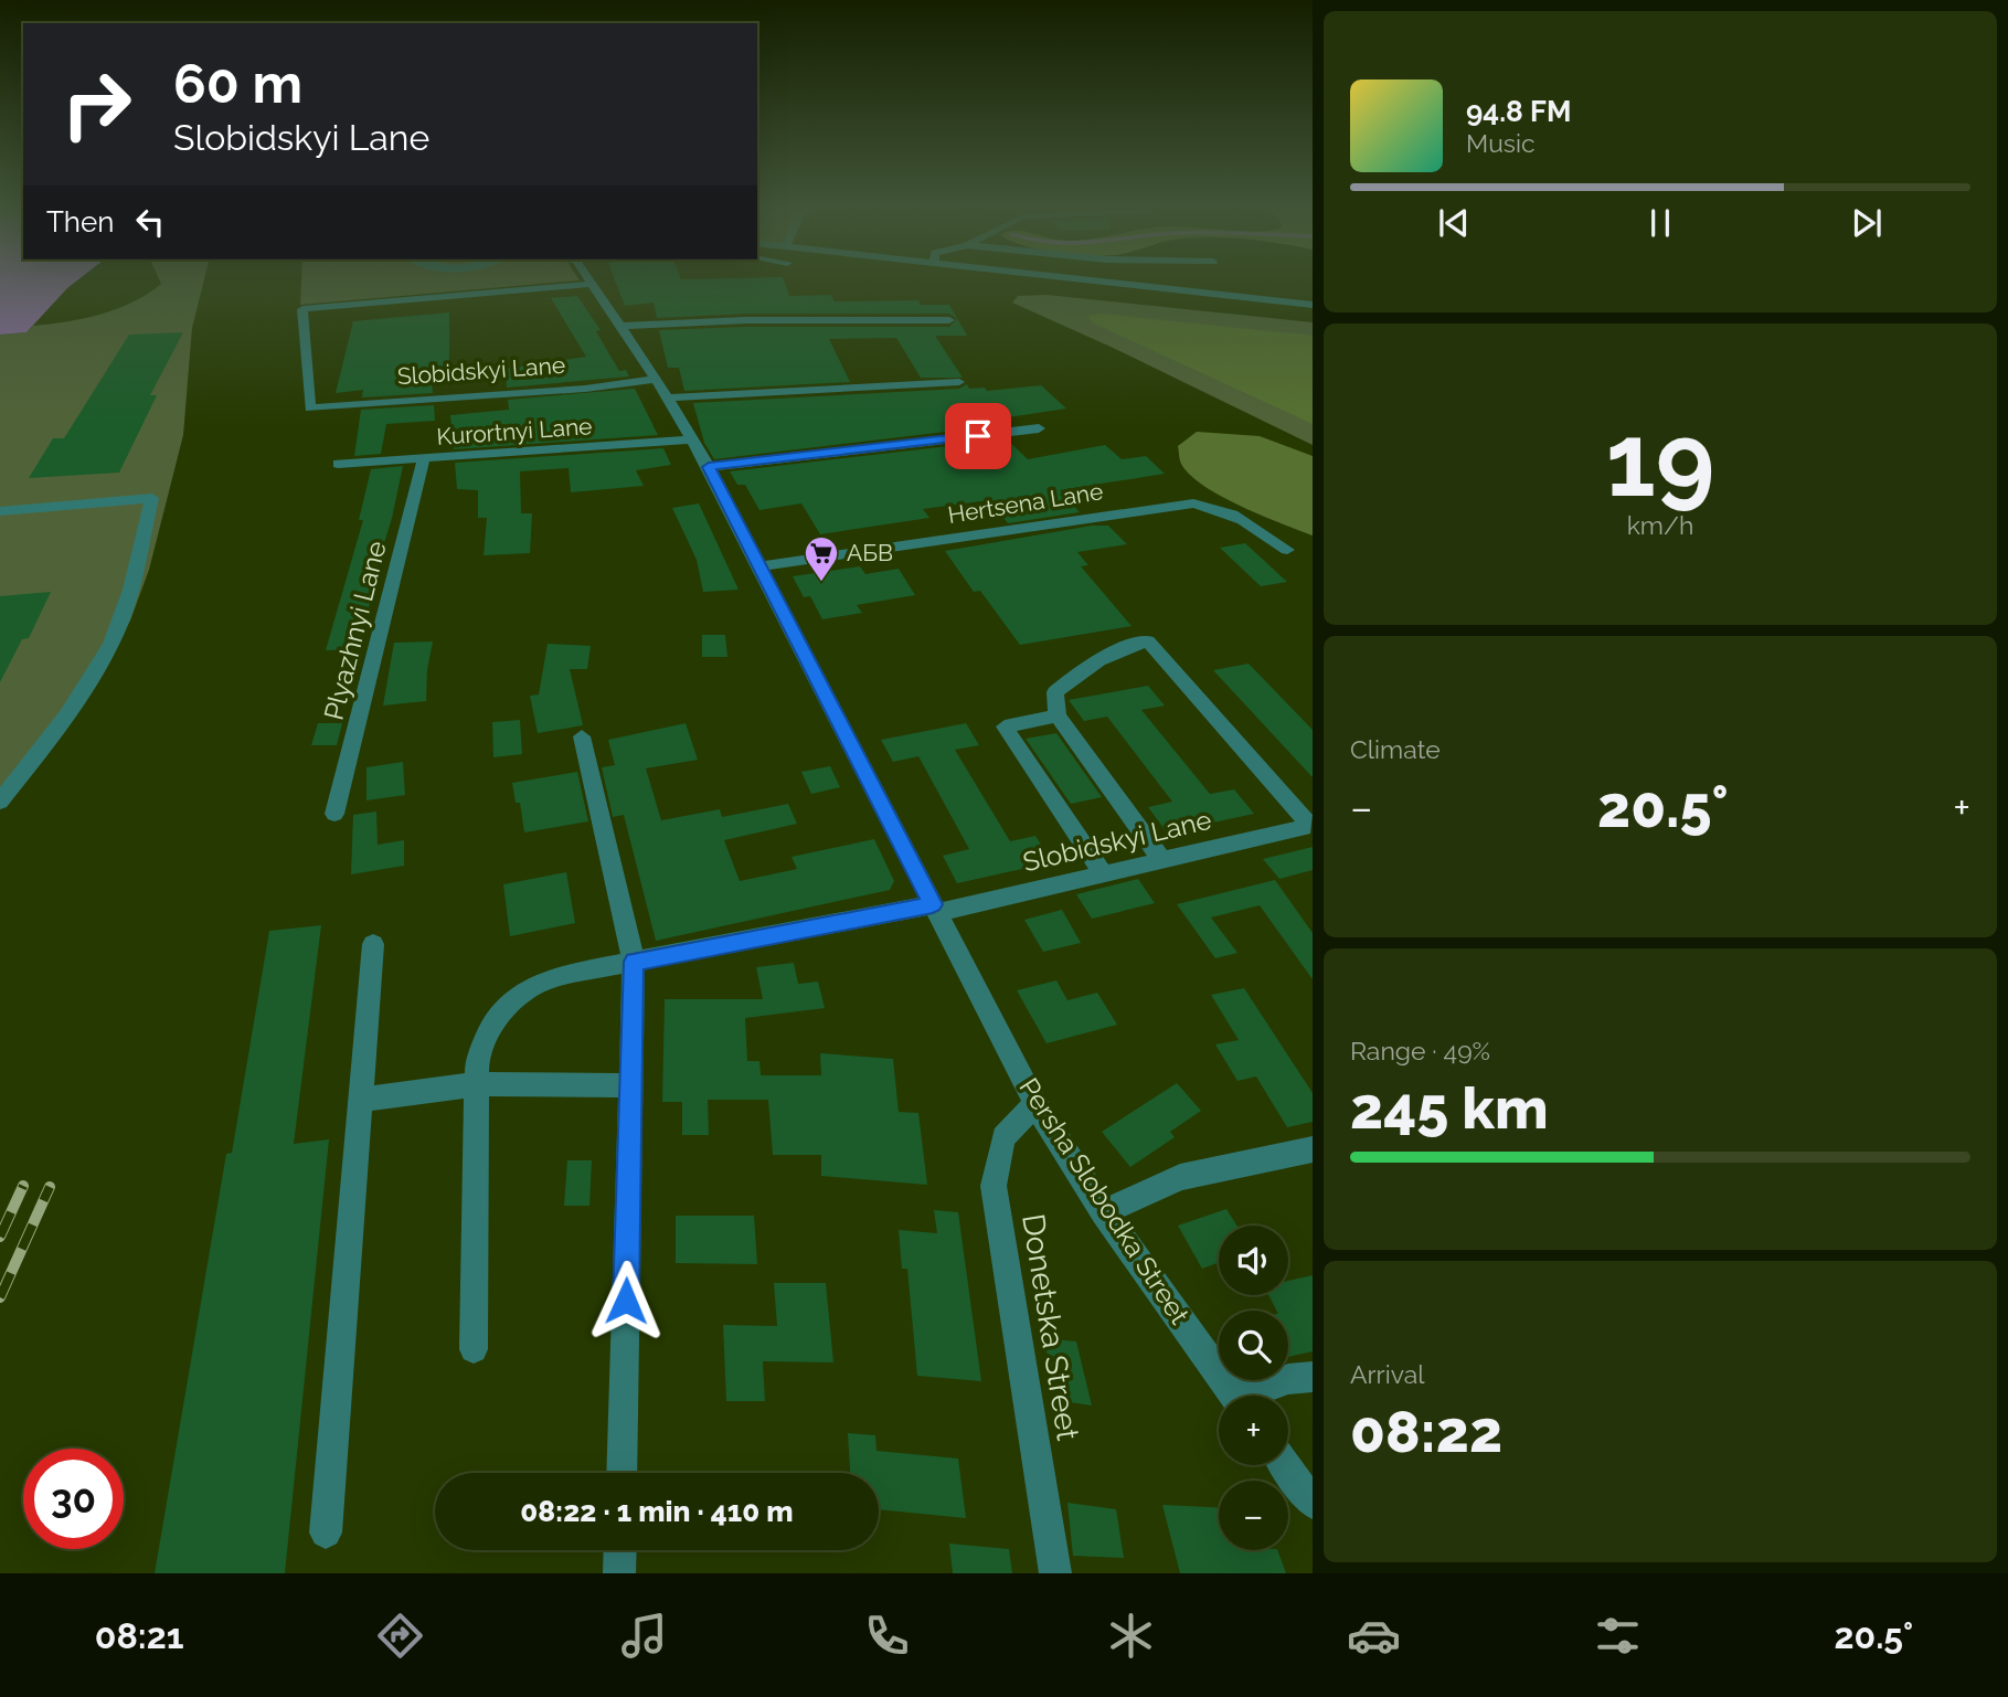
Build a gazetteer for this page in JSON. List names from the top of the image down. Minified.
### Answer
{"streets":{"street":["Slobidskyi Lane","Kurortnyi Lane","Hertsena Lane","Plyazhnyi Lane","Persha Slobodka Street","Donetska Street"]},"crossings":[["Slobidskyi Lane","Persha Slobodka Street"],["Kurortnyi Lane","Plyazhnyi Lane"],["Kurortnyi Lane","Persha Slobodka Street"],["Hertsena Lane","Persha Slobodka Street"],["Persha Slobodka Street","Donetska Street"]],"places":{"supermarket":["АБВ"]},"page":{"turn":["60 m","Slobidskyi Lane"],"song":["94.8 FM","Music"],"then":"Then","tile":[["19","km/h"],"Climate",["Range · 49%","245 km"],["Arrival","08:22"]],"heat":["−","20.5°","+"],"map_buttons":["+","−"],"limit":"30","trip":"08:22 · 1 min · 410 m","tabs":["08:21","20.5°"]}}
